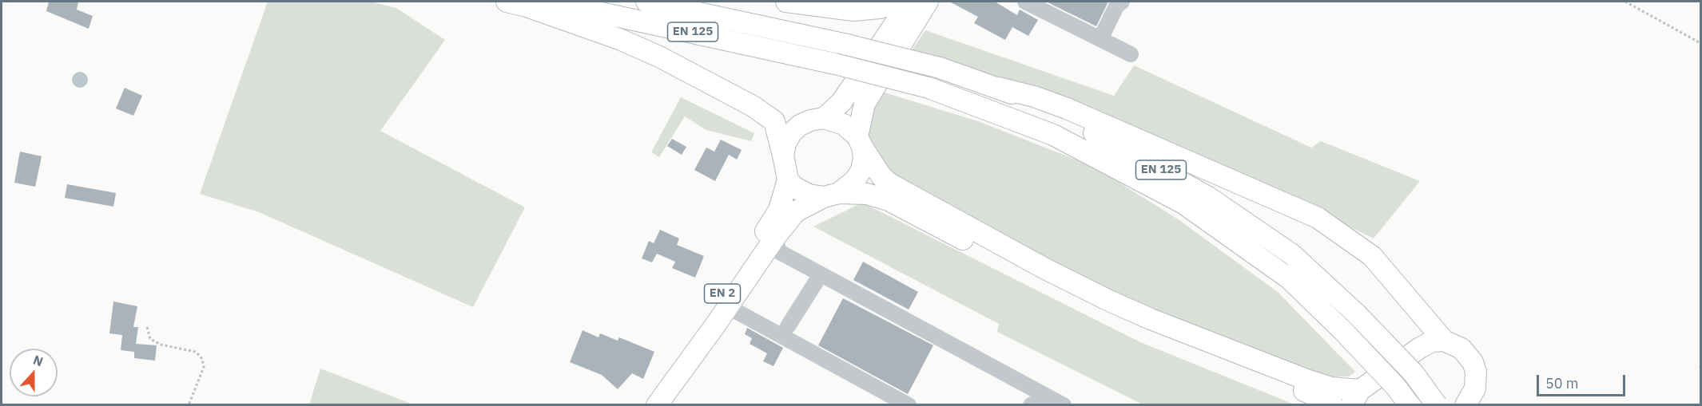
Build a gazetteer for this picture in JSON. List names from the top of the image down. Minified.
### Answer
{"streets":{"main road":["EN 125","EN 2"]},"scale_bar":"50 m","north":"top"}
